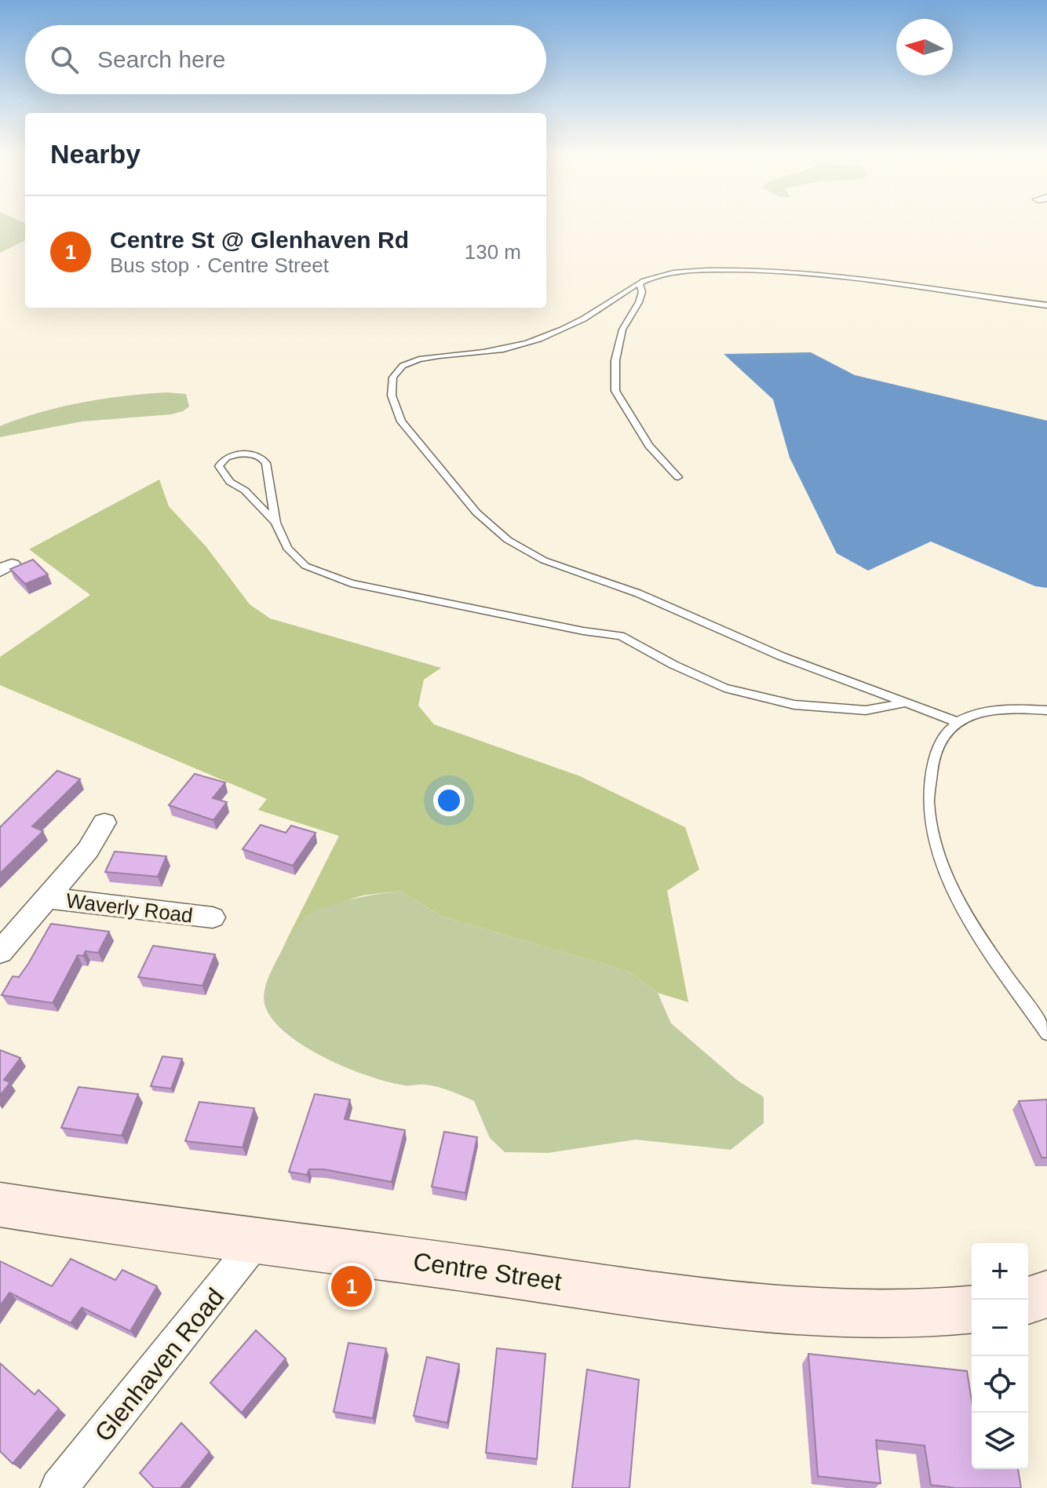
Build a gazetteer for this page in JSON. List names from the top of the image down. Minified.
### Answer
{"streets":{"main road":["Centre Street"],"street":["Waverly Road","Glenhaven Road"]},"crossings":[["Centre Street","Glenhaven Road"]],"north":"left","page":{"search":"Search here","heading":"Nearby","list":[{"mark":"1","name":"Centre St @ Glenhaven Rd","note":"Bus stop · Centre Street","value":"130 m"}],"map_buttons":["+","−"],"pins":"1"}}
